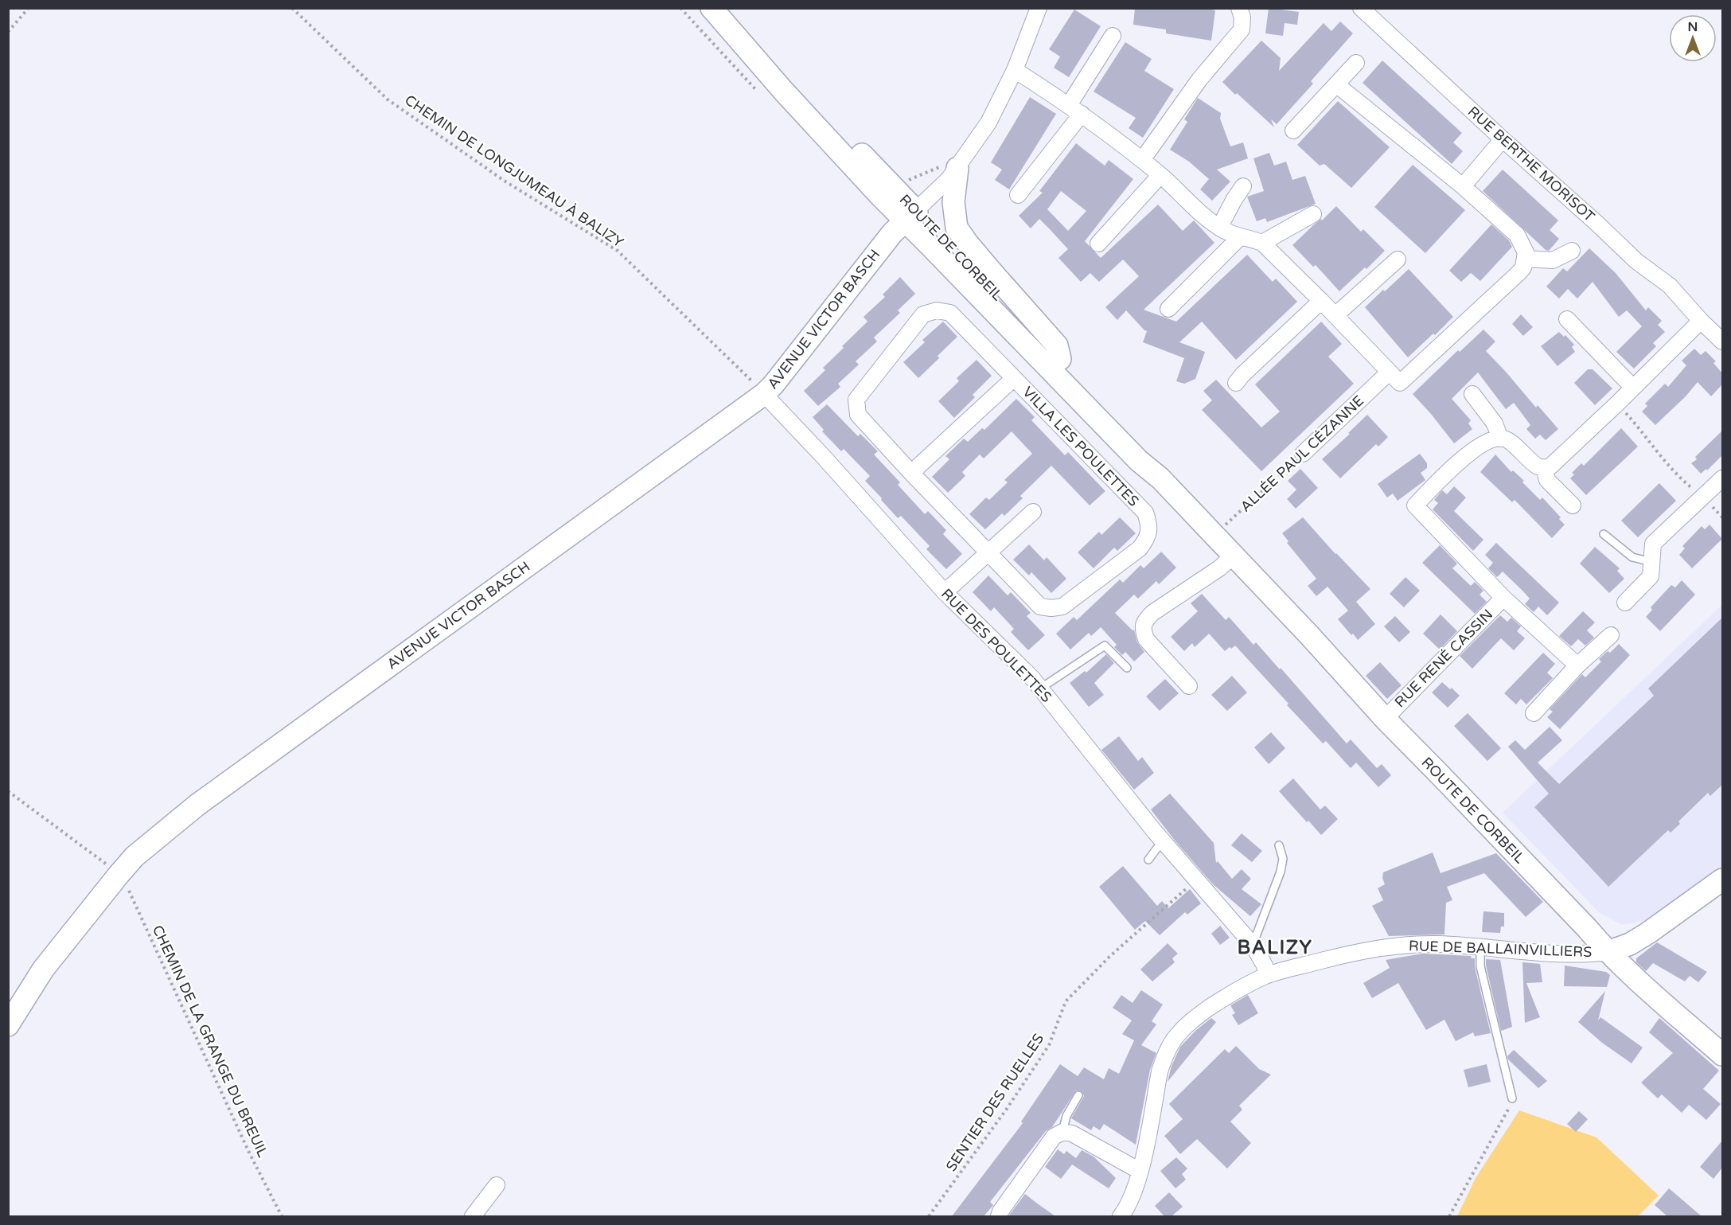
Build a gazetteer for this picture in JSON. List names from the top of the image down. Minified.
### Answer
{"streets":{"main road":["ROUTE DE CORBEIL","AVENUE VICTOR BASCH"],"street":["RUE BERTHE MORISOT","VILLA LES POULETTES","ALLÉE PAUL CÉZANNE","RUE DES POULETTES","RUE RENÉ CASSIN","RUE DE BALLAINVILLIERS"],"path":["CHEMIN DE LONGJUMEAU À BALIZY","CHEMIN DE LA GRANGE DU BREUIL","SENTIER DES RUELLES"]},"crossings":[["CHEMIN DE LONGJUMEAU À BALIZY","AVENUE VICTOR BASCH"],["CHEMIN DE LONGJUMEAU À BALIZY","RUE DES POULETTES"],["ROUTE DE CORBEIL","AVENUE VICTOR BASCH"],["ROUTE DE CORBEIL","ALLÉE PAUL CÉZANNE"],["ROUTE DE CORBEIL","RUE RENÉ CASSIN"],["ROUTE DE CORBEIL","RUE DE BALLAINVILLIERS"],["AVENUE VICTOR BASCH","RUE DES POULETTES"],["AVENUE VICTOR BASCH","CHEMIN DE LA GRANGE DU BREUIL"],["RUE DES POULETTES","RUE DE BALLAINVILLIERS"],["RUE DES POULETTES","SENTIER DES RUELLES"]],"districts":["BALIZY"],"north":"top"}
